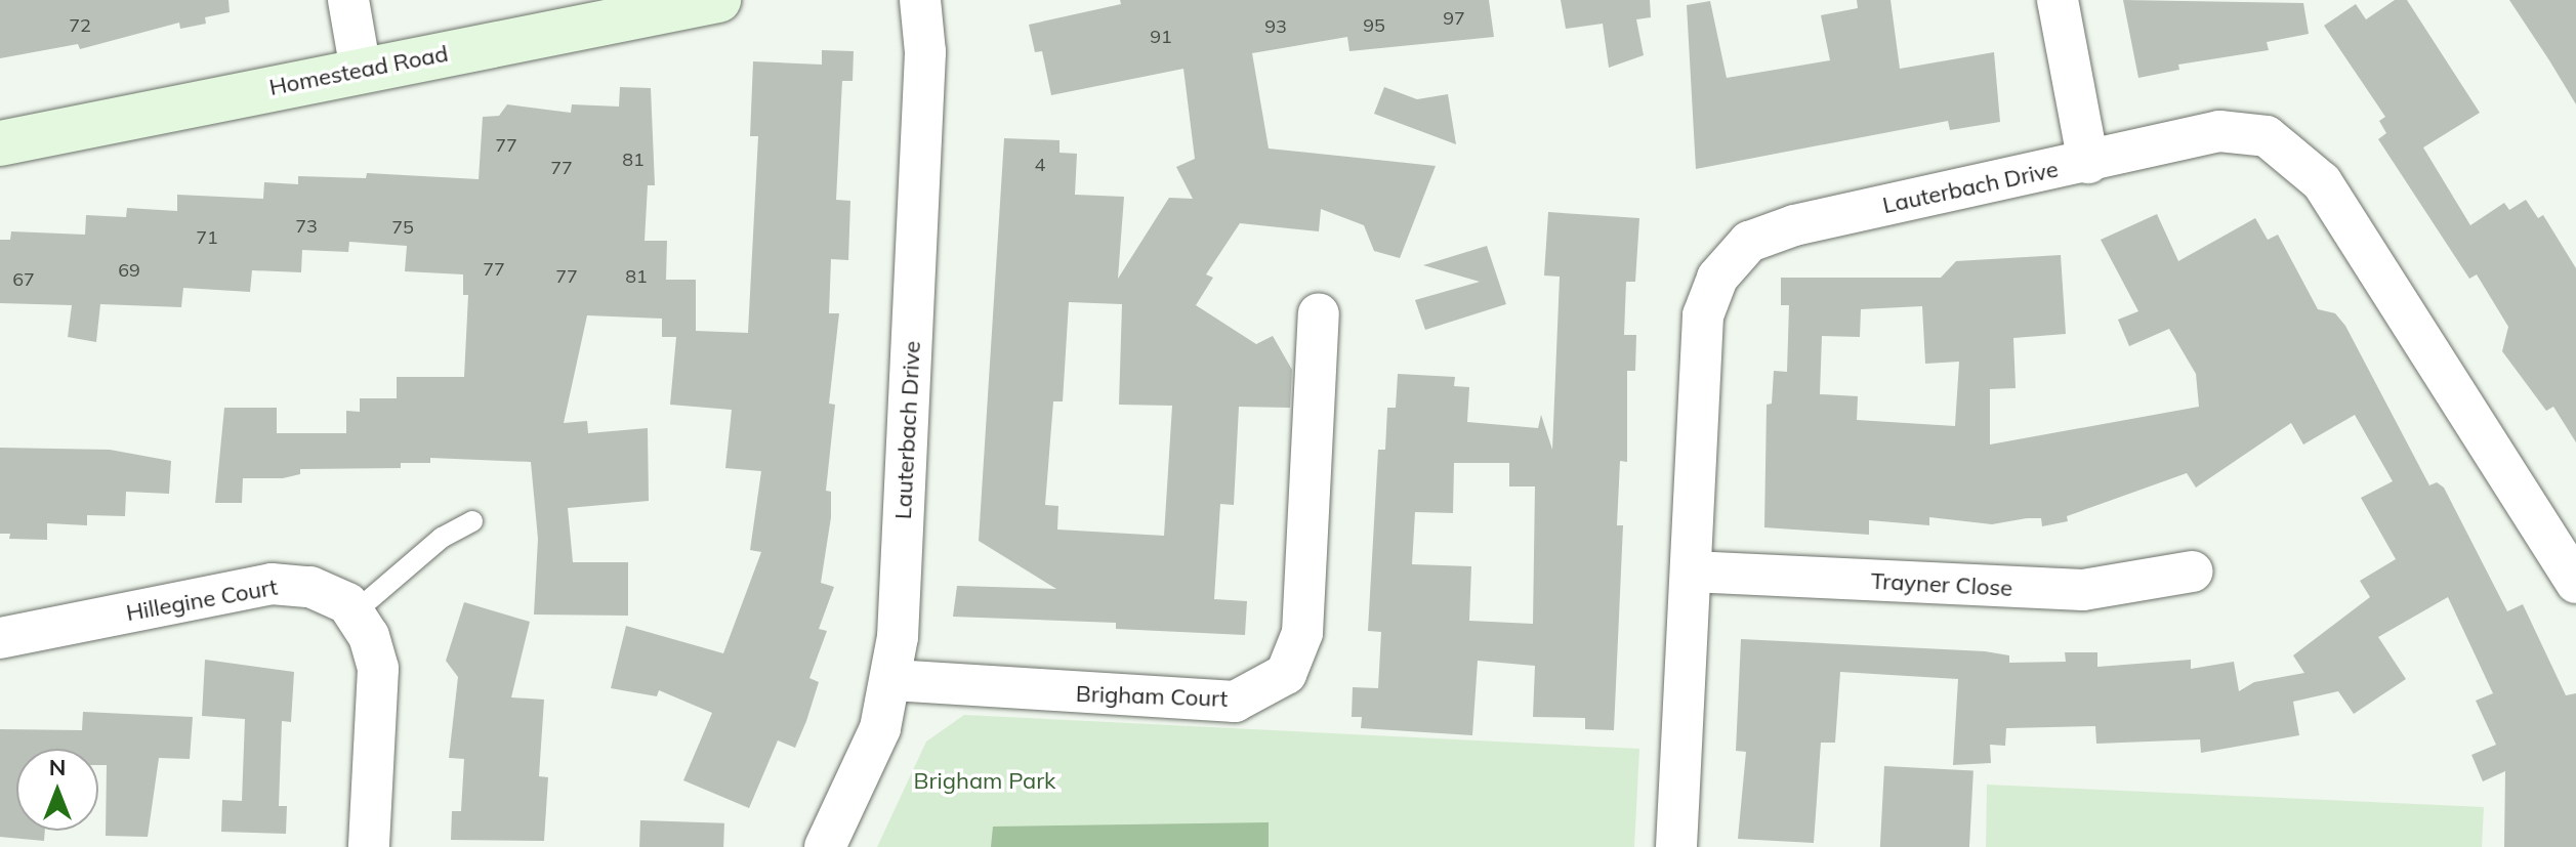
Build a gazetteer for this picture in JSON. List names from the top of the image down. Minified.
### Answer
{"streets":{"street":["Homestead Road","Lauterbach Drive","Trayner Close","Hillegine Court","Brigham Court"]},"crossings":[["Lauterbach Drive","Trayner Close"],["Lauterbach Drive","Brigham Court"]],"parks":["Brigham Park"],"house_numbers":["97","72","95","93","91","77","81","4","77","73","75","71","77","69","77","81","67"],"north":"top"}
